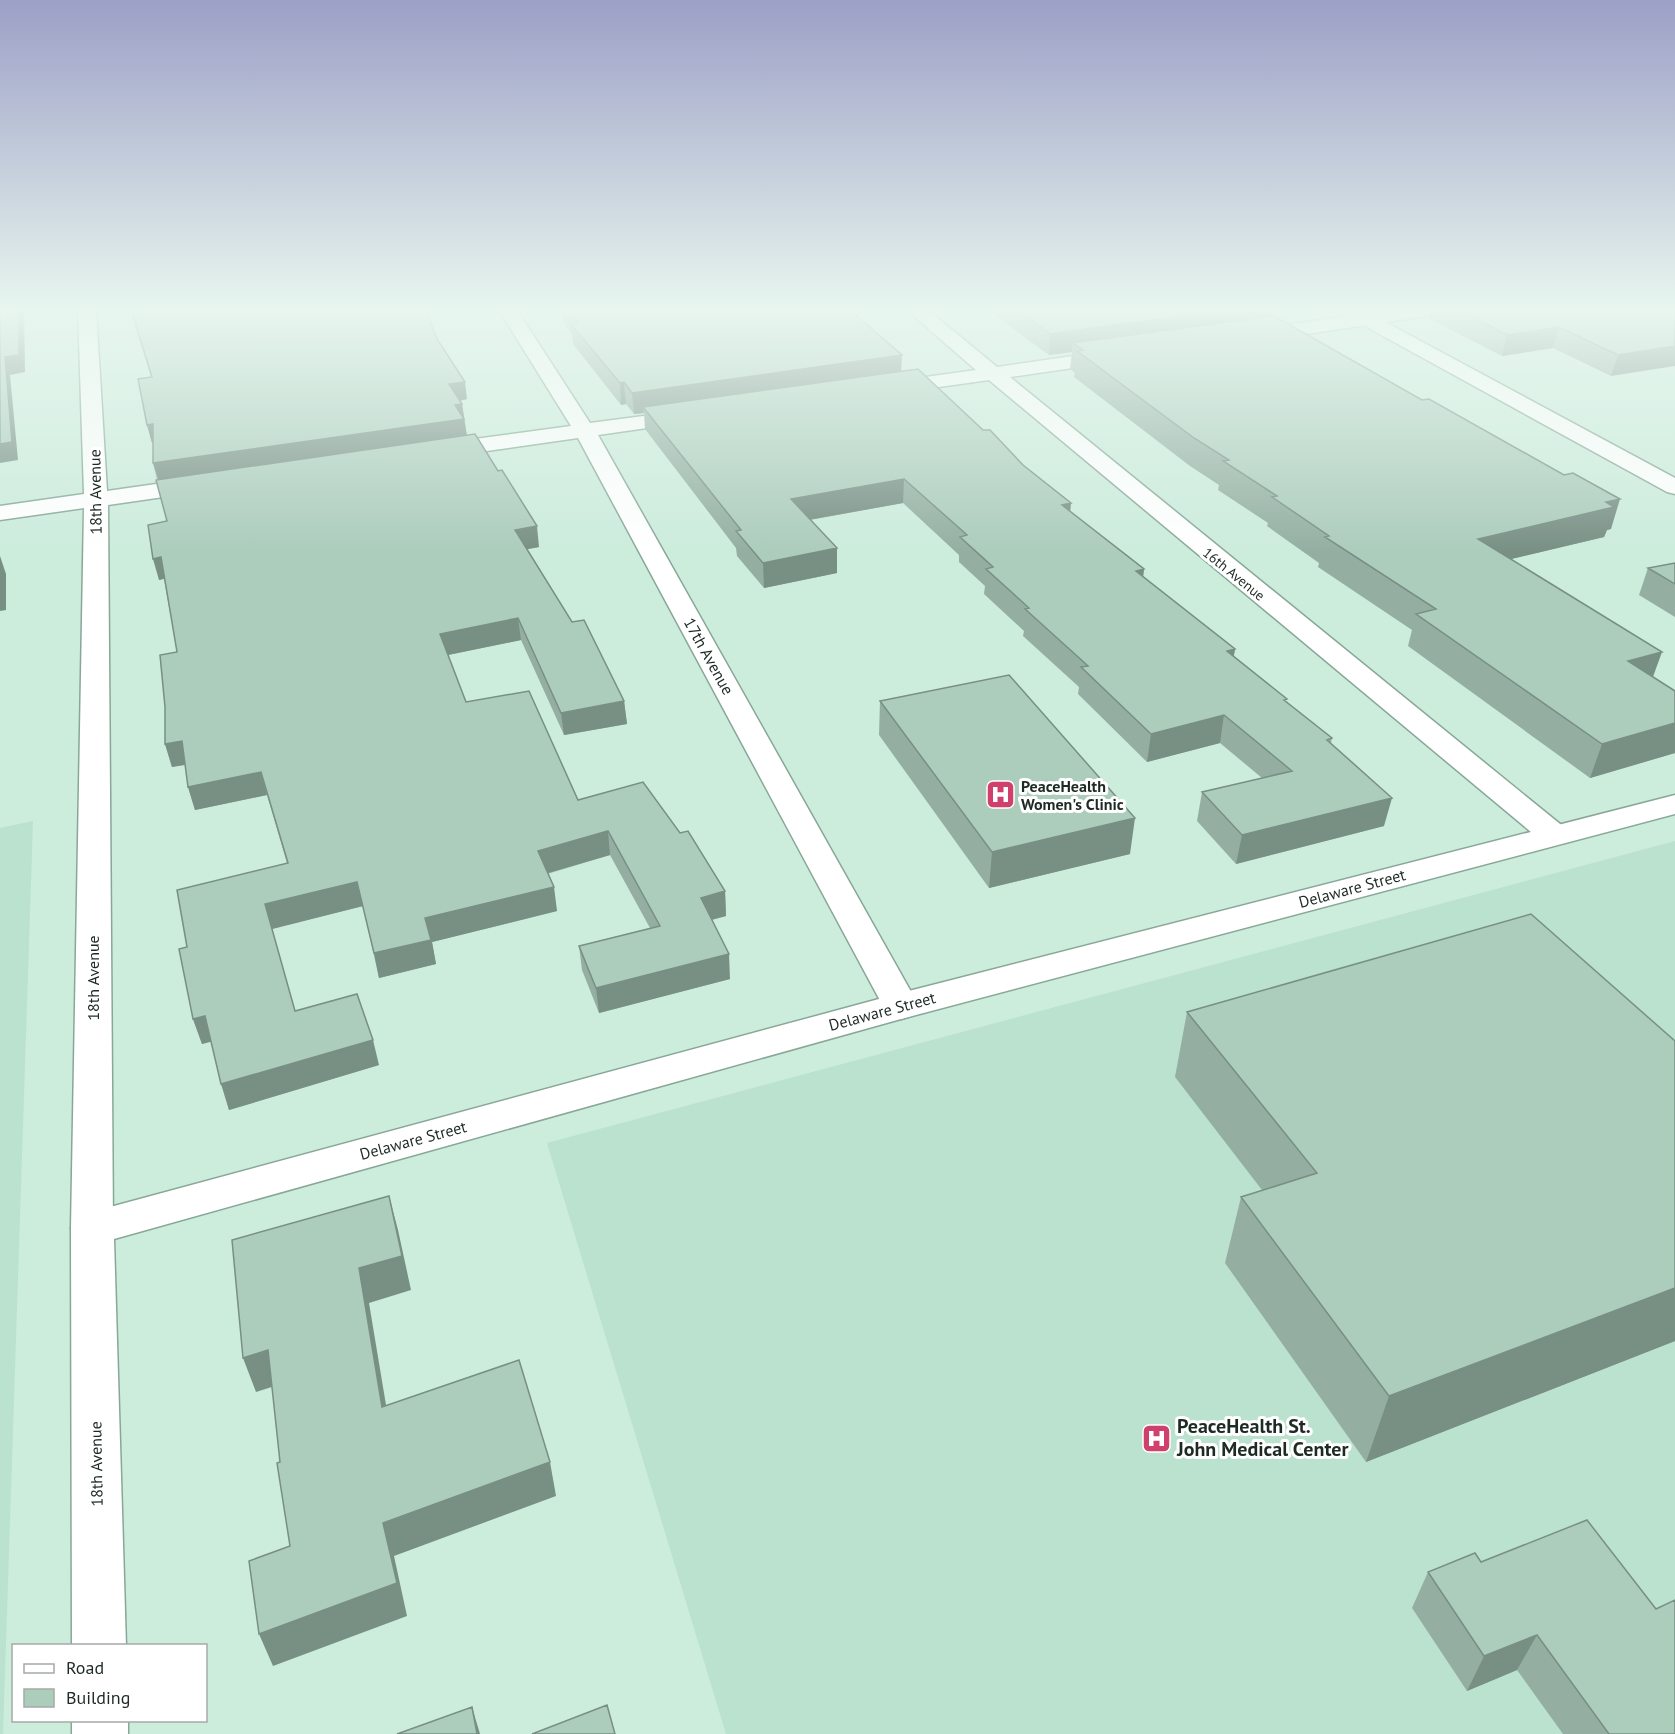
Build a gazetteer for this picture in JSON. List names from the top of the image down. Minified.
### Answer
{"streets":{"street":["18th Avenue","16th Avenue","17th Avenue","Delaware Street"]},"crossings":[["18th Avenue","Delaware Street"],["16th Avenue","Delaware Street"],["17th Avenue","Delaware Street"]],"places":{"hospital":["PeaceHealth Women's Clinic","PeaceHealth St. John Medical Center"]},"legend":["Road","Building"]}
